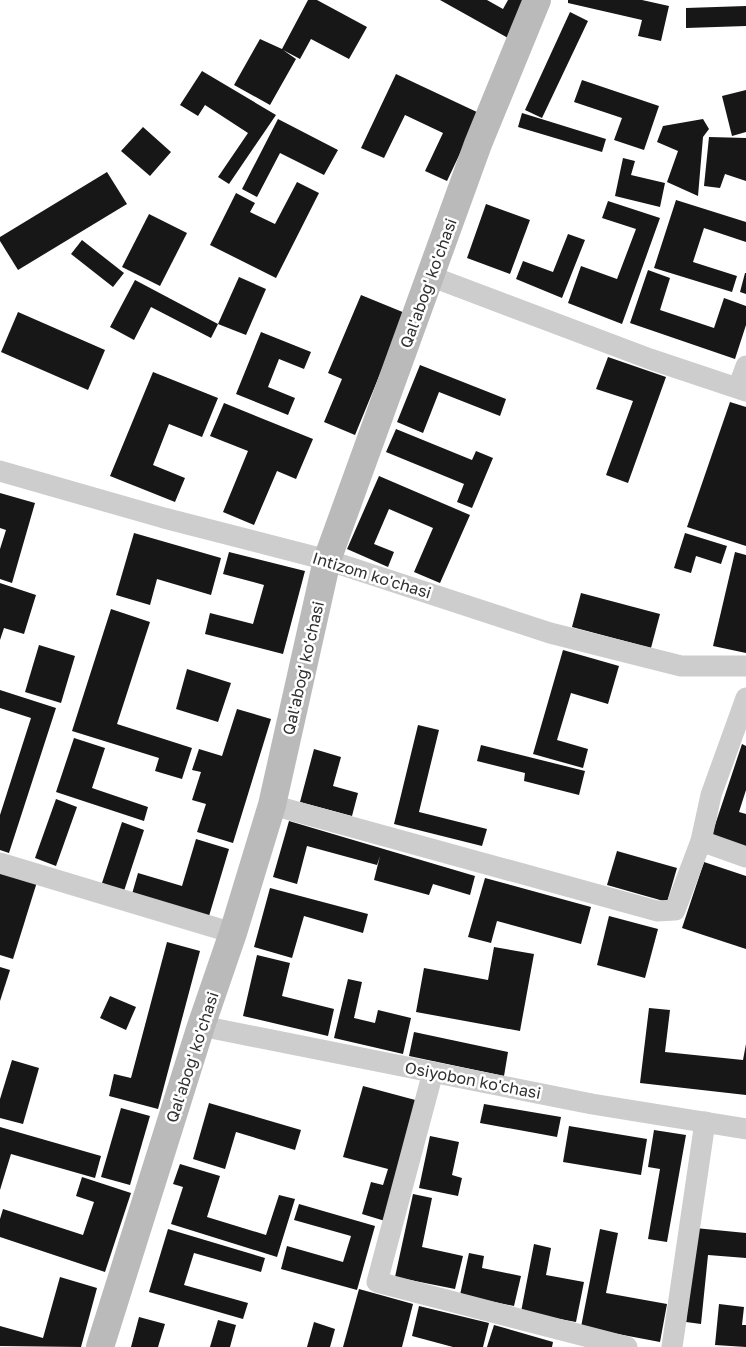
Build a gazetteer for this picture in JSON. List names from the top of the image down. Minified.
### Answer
{"streets":{"street":["Qal'abog' ko'chasi","Intizom ko'chasi","Osiyobon ko'chasi"]},"crossings":[["Qal'abog' ko'chasi","Intizom ko'chasi"],["Qal'abog' ko'chasi","Osiyobon ko'chasi"]]}
